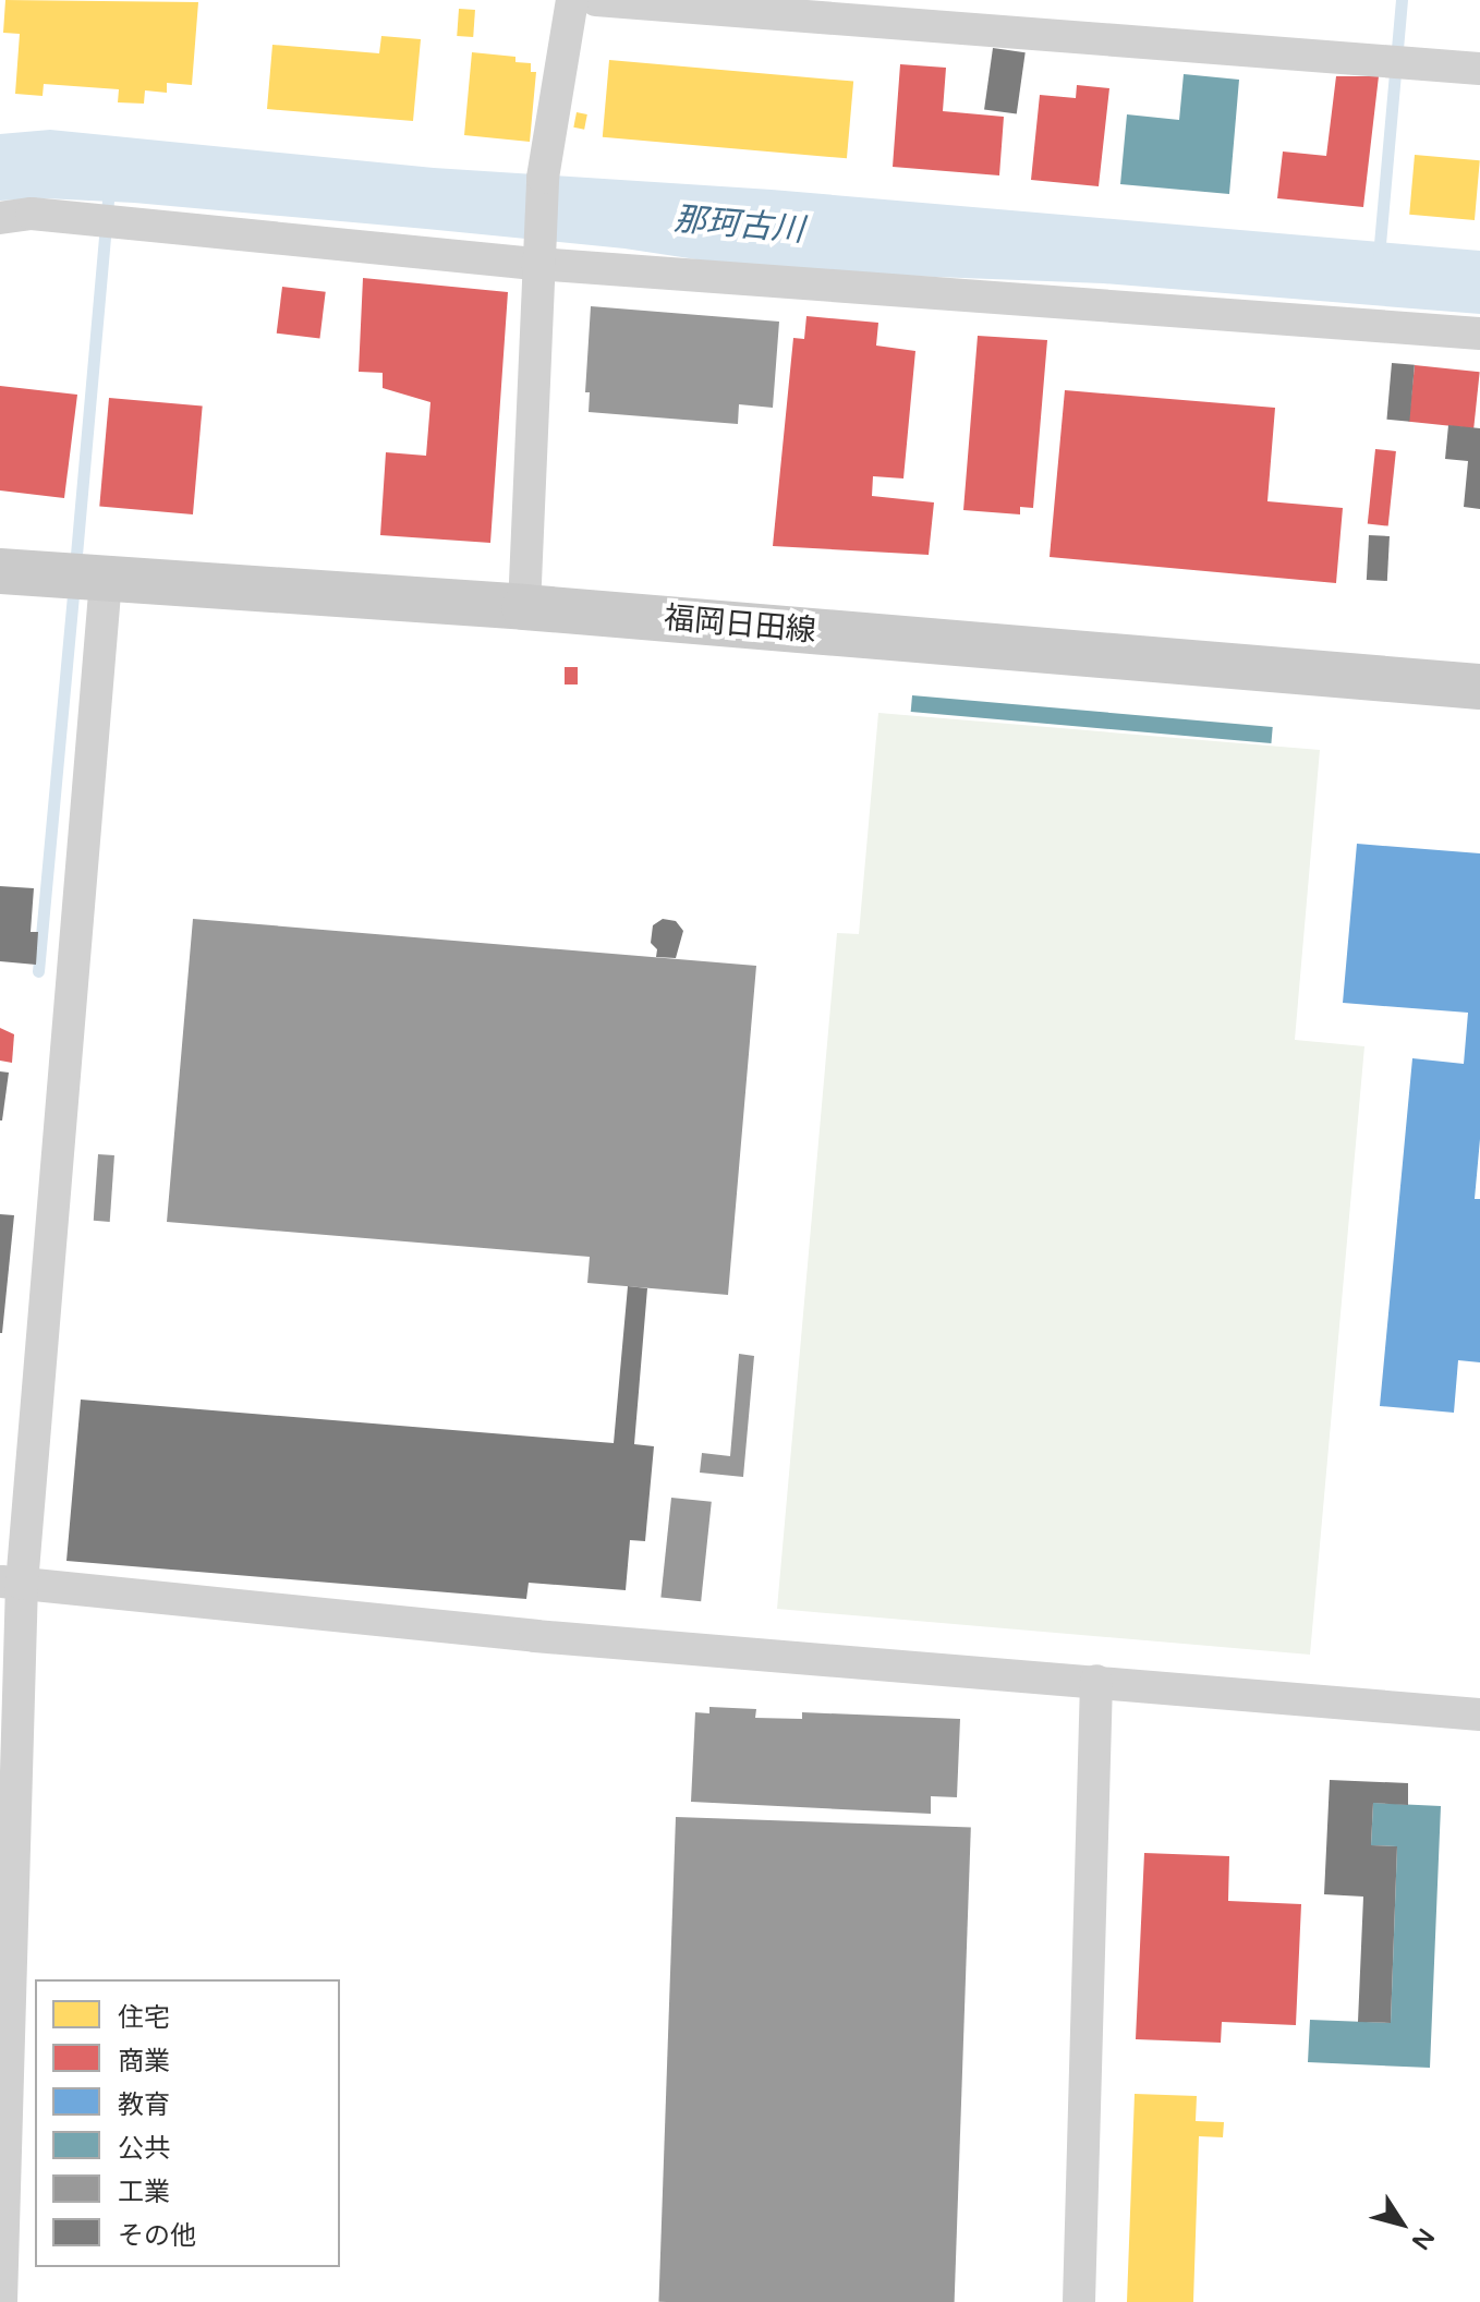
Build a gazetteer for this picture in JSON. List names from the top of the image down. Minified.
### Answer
{"streets":{"main road":["福岡日田線"]},"water":["那珂古川"],"legend":["住宅","商業","教育","公共","工業","その他"],"north":"bottom right"}
